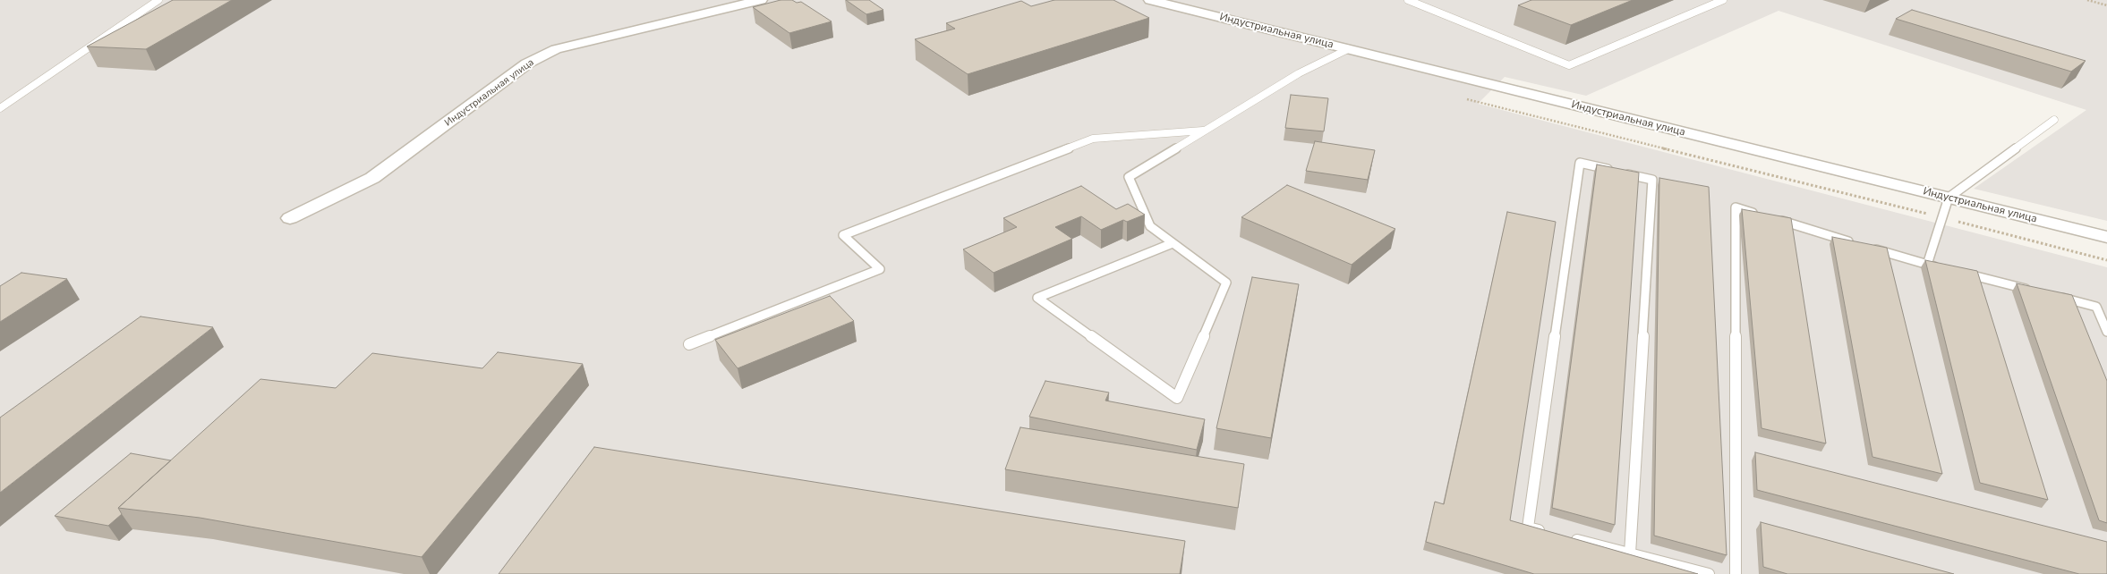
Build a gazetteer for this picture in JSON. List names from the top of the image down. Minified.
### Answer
{"streets":{"street":["Индустриальная улица"]}}
